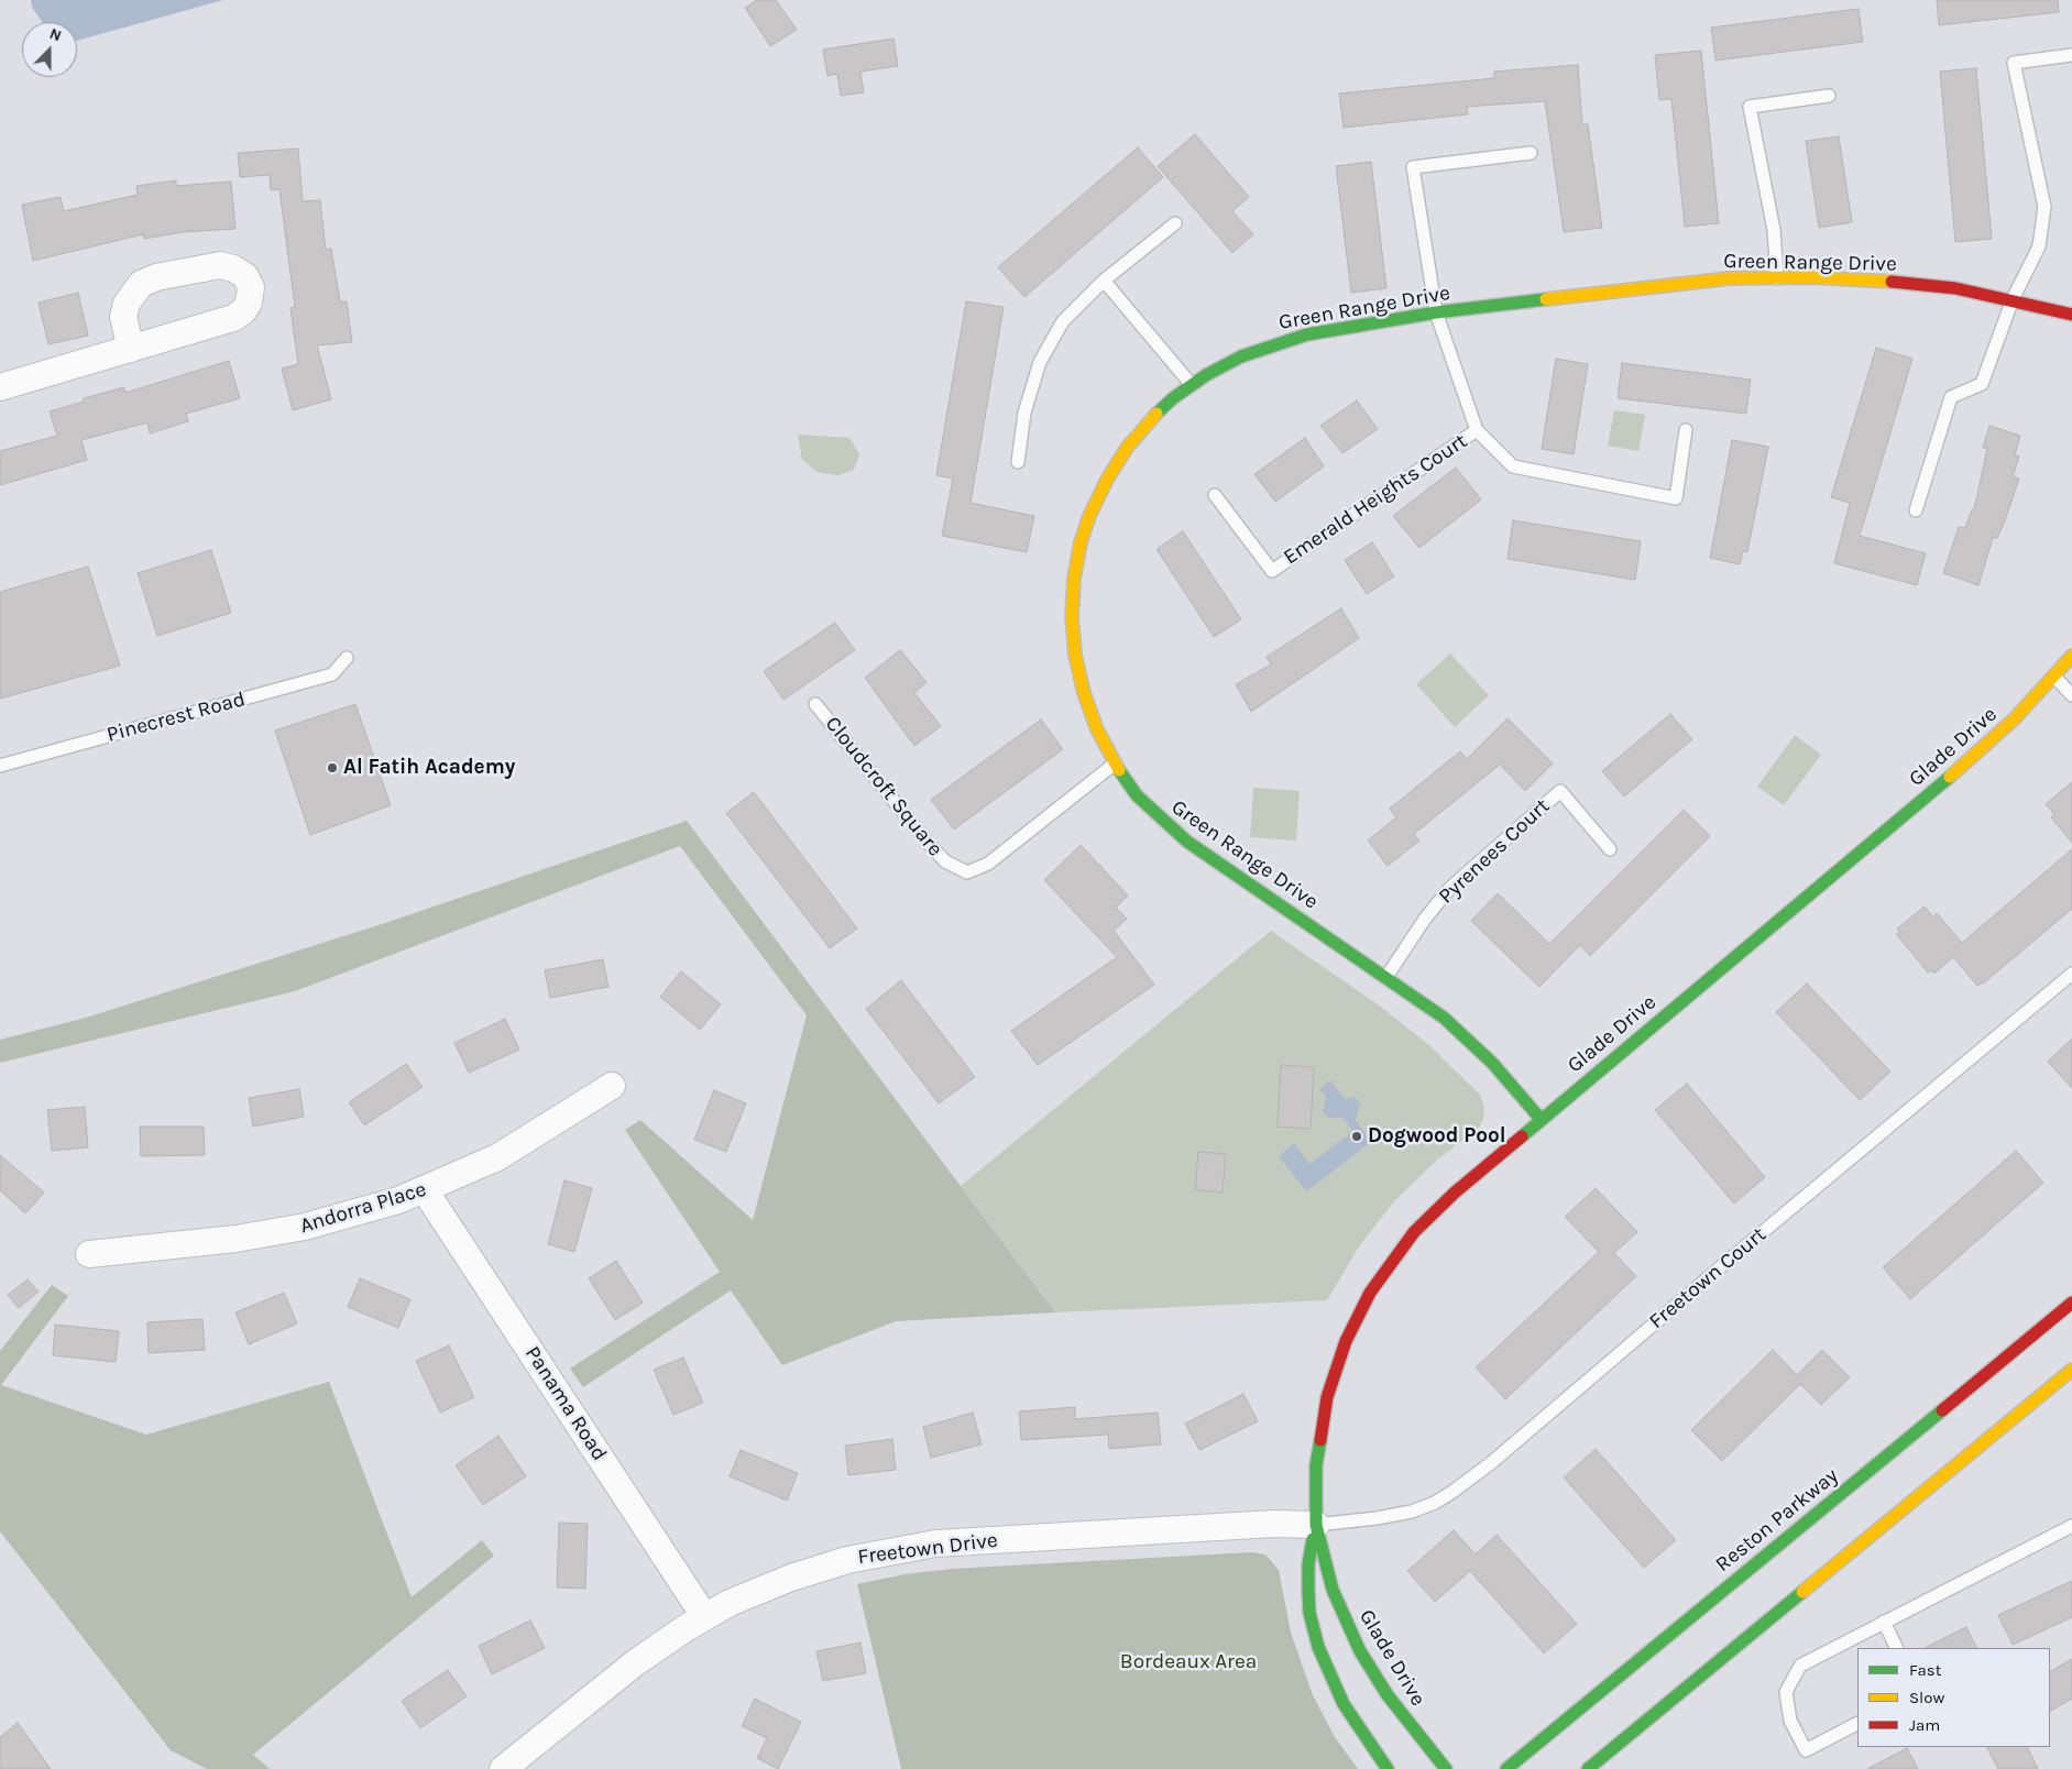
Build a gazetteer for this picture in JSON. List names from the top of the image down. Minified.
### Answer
{"streets":{"street":["Green Range Drive","Glade Drive","Andorra Place","Panama Road","Reston Parkway","Freetown Drive"],"lane":["Emerald Heights Court","Pinecrest Road","Cloudcroft Square","Pyrenees Court","Freetown Court"]},"crossings":[["Green Range Drive","Emerald Heights Court"],["Green Range Drive","Glade Drive"],["Green Range Drive","Cloudcroft Square"],["Green Range Drive","Pyrenees Court"],["Glade Drive","Freetown Court"],["Glade Drive","Freetown Drive"],["Andorra Place","Panama Road"],["Freetown Court","Freetown Drive"],["Panama Road","Freetown Drive"]],"parks":["Bordeaux Area"],"places":["Al Fatih Academy","Dogwood Pool"],"legend":["Fast","Slow","Jam"],"north":"top"}
